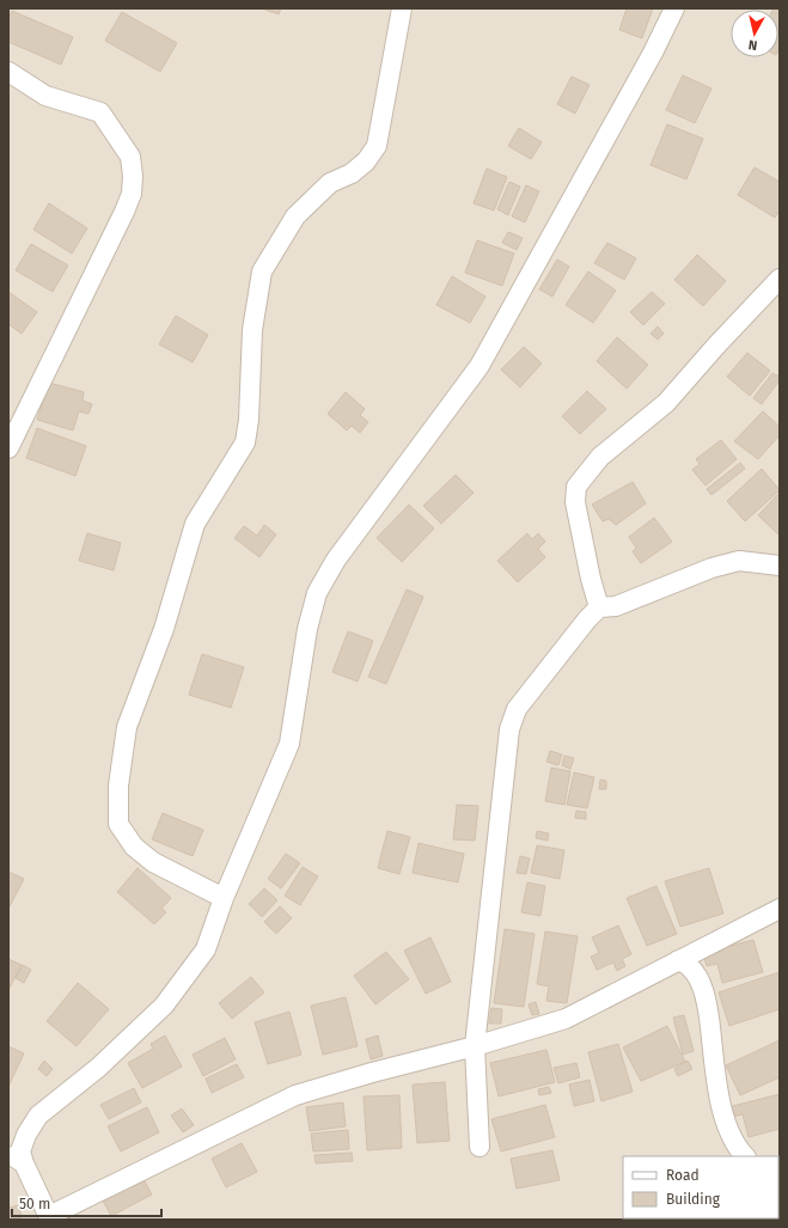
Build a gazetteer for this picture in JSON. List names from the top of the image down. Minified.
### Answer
{"legend":["Road","Building"],"scale_bar":"50 m","north":"bottom"}
